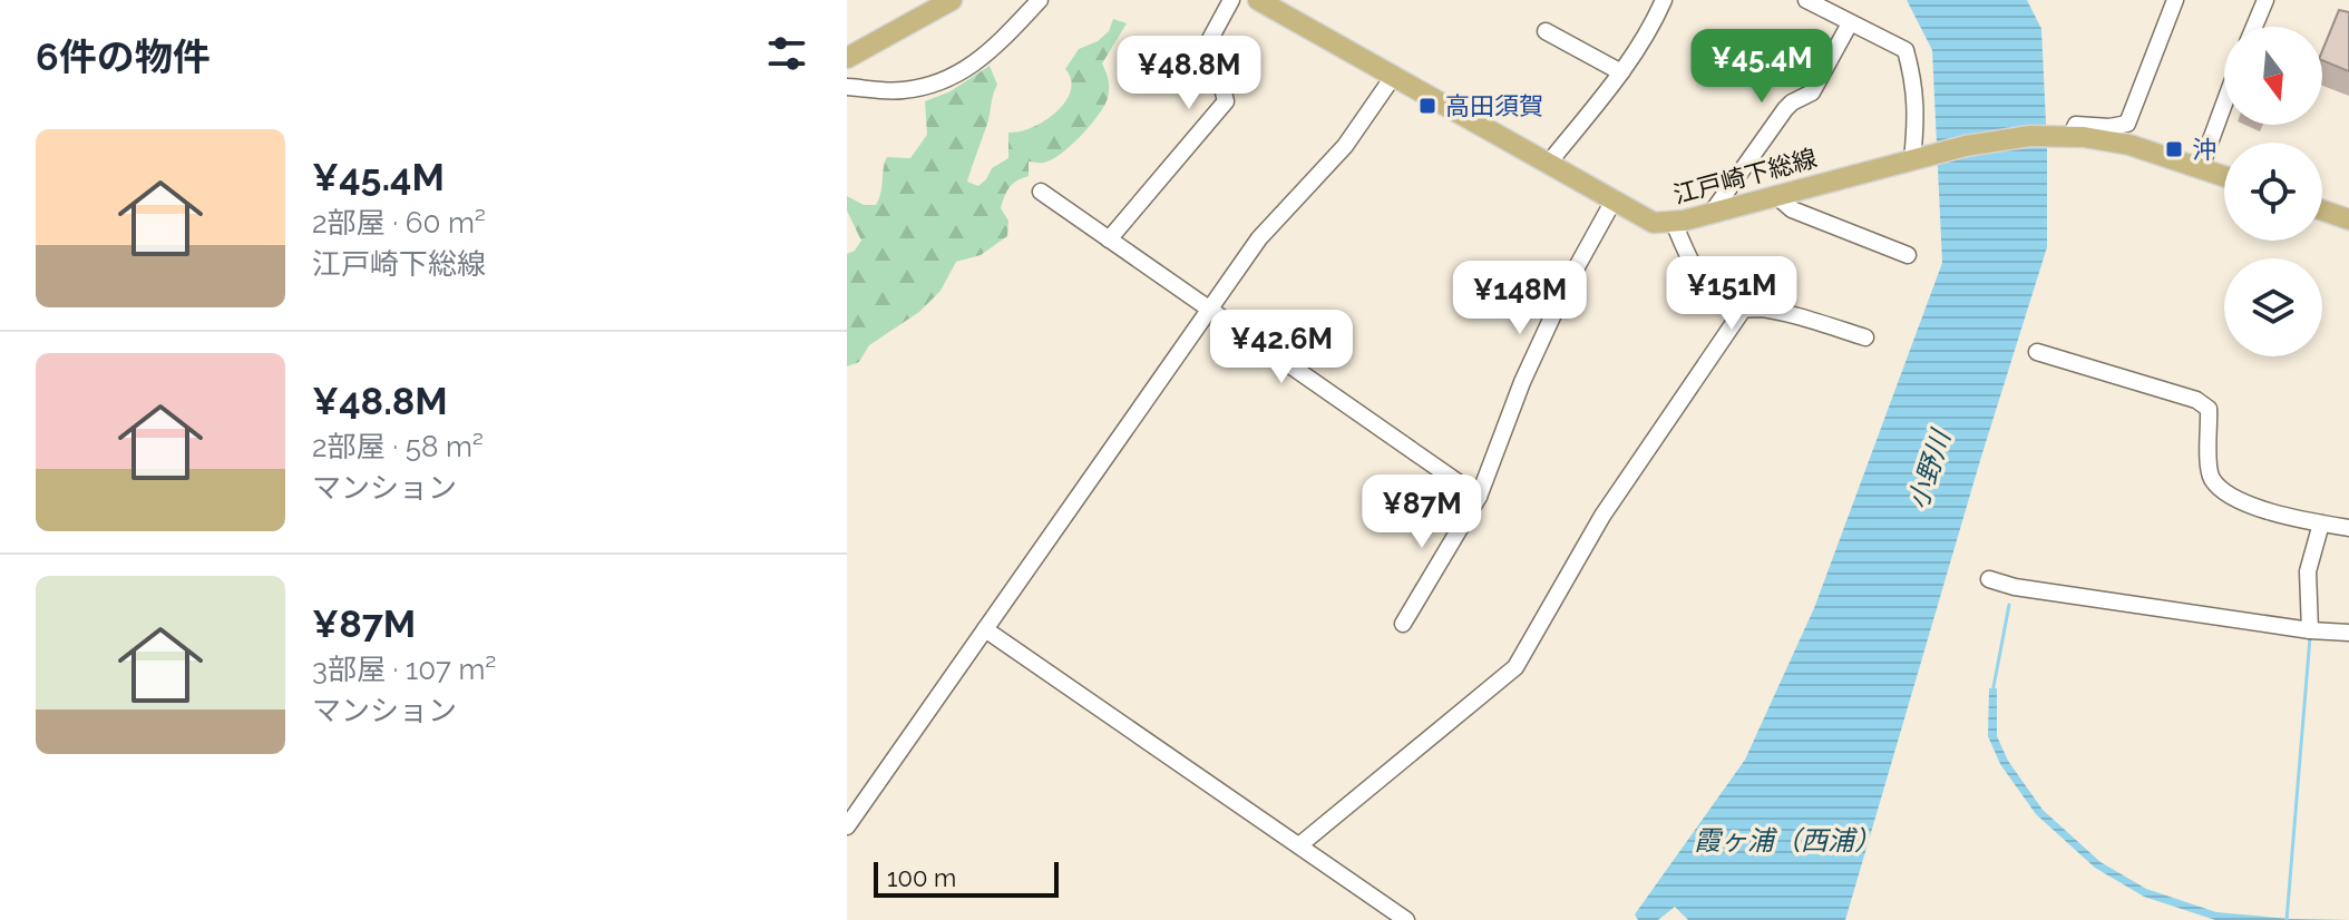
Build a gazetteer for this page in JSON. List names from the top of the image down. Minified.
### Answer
{"streets":{"main road":["江戸崎下総線"]},"water":["小野川","霞ヶ浦（西浦）"],"places":{"transit":["高田須賀","沖"]},"scale_bar":"100 m","north":"bottom","page":{"heading":"6件の物件","price":["¥45.4M","¥48.8M","¥151M","¥148M","¥42.6M","¥87M"],"list":[{"name":"¥45.4M","note":"2部屋 · 60 m² · 江戸崎下総線"},{"name":"¥48.8M","note":"2部屋 · 58 m² · マンション"},{"name":"¥87M","note":"3部屋 · 107 m² · マンション"}],"scale":"100 m"}}
